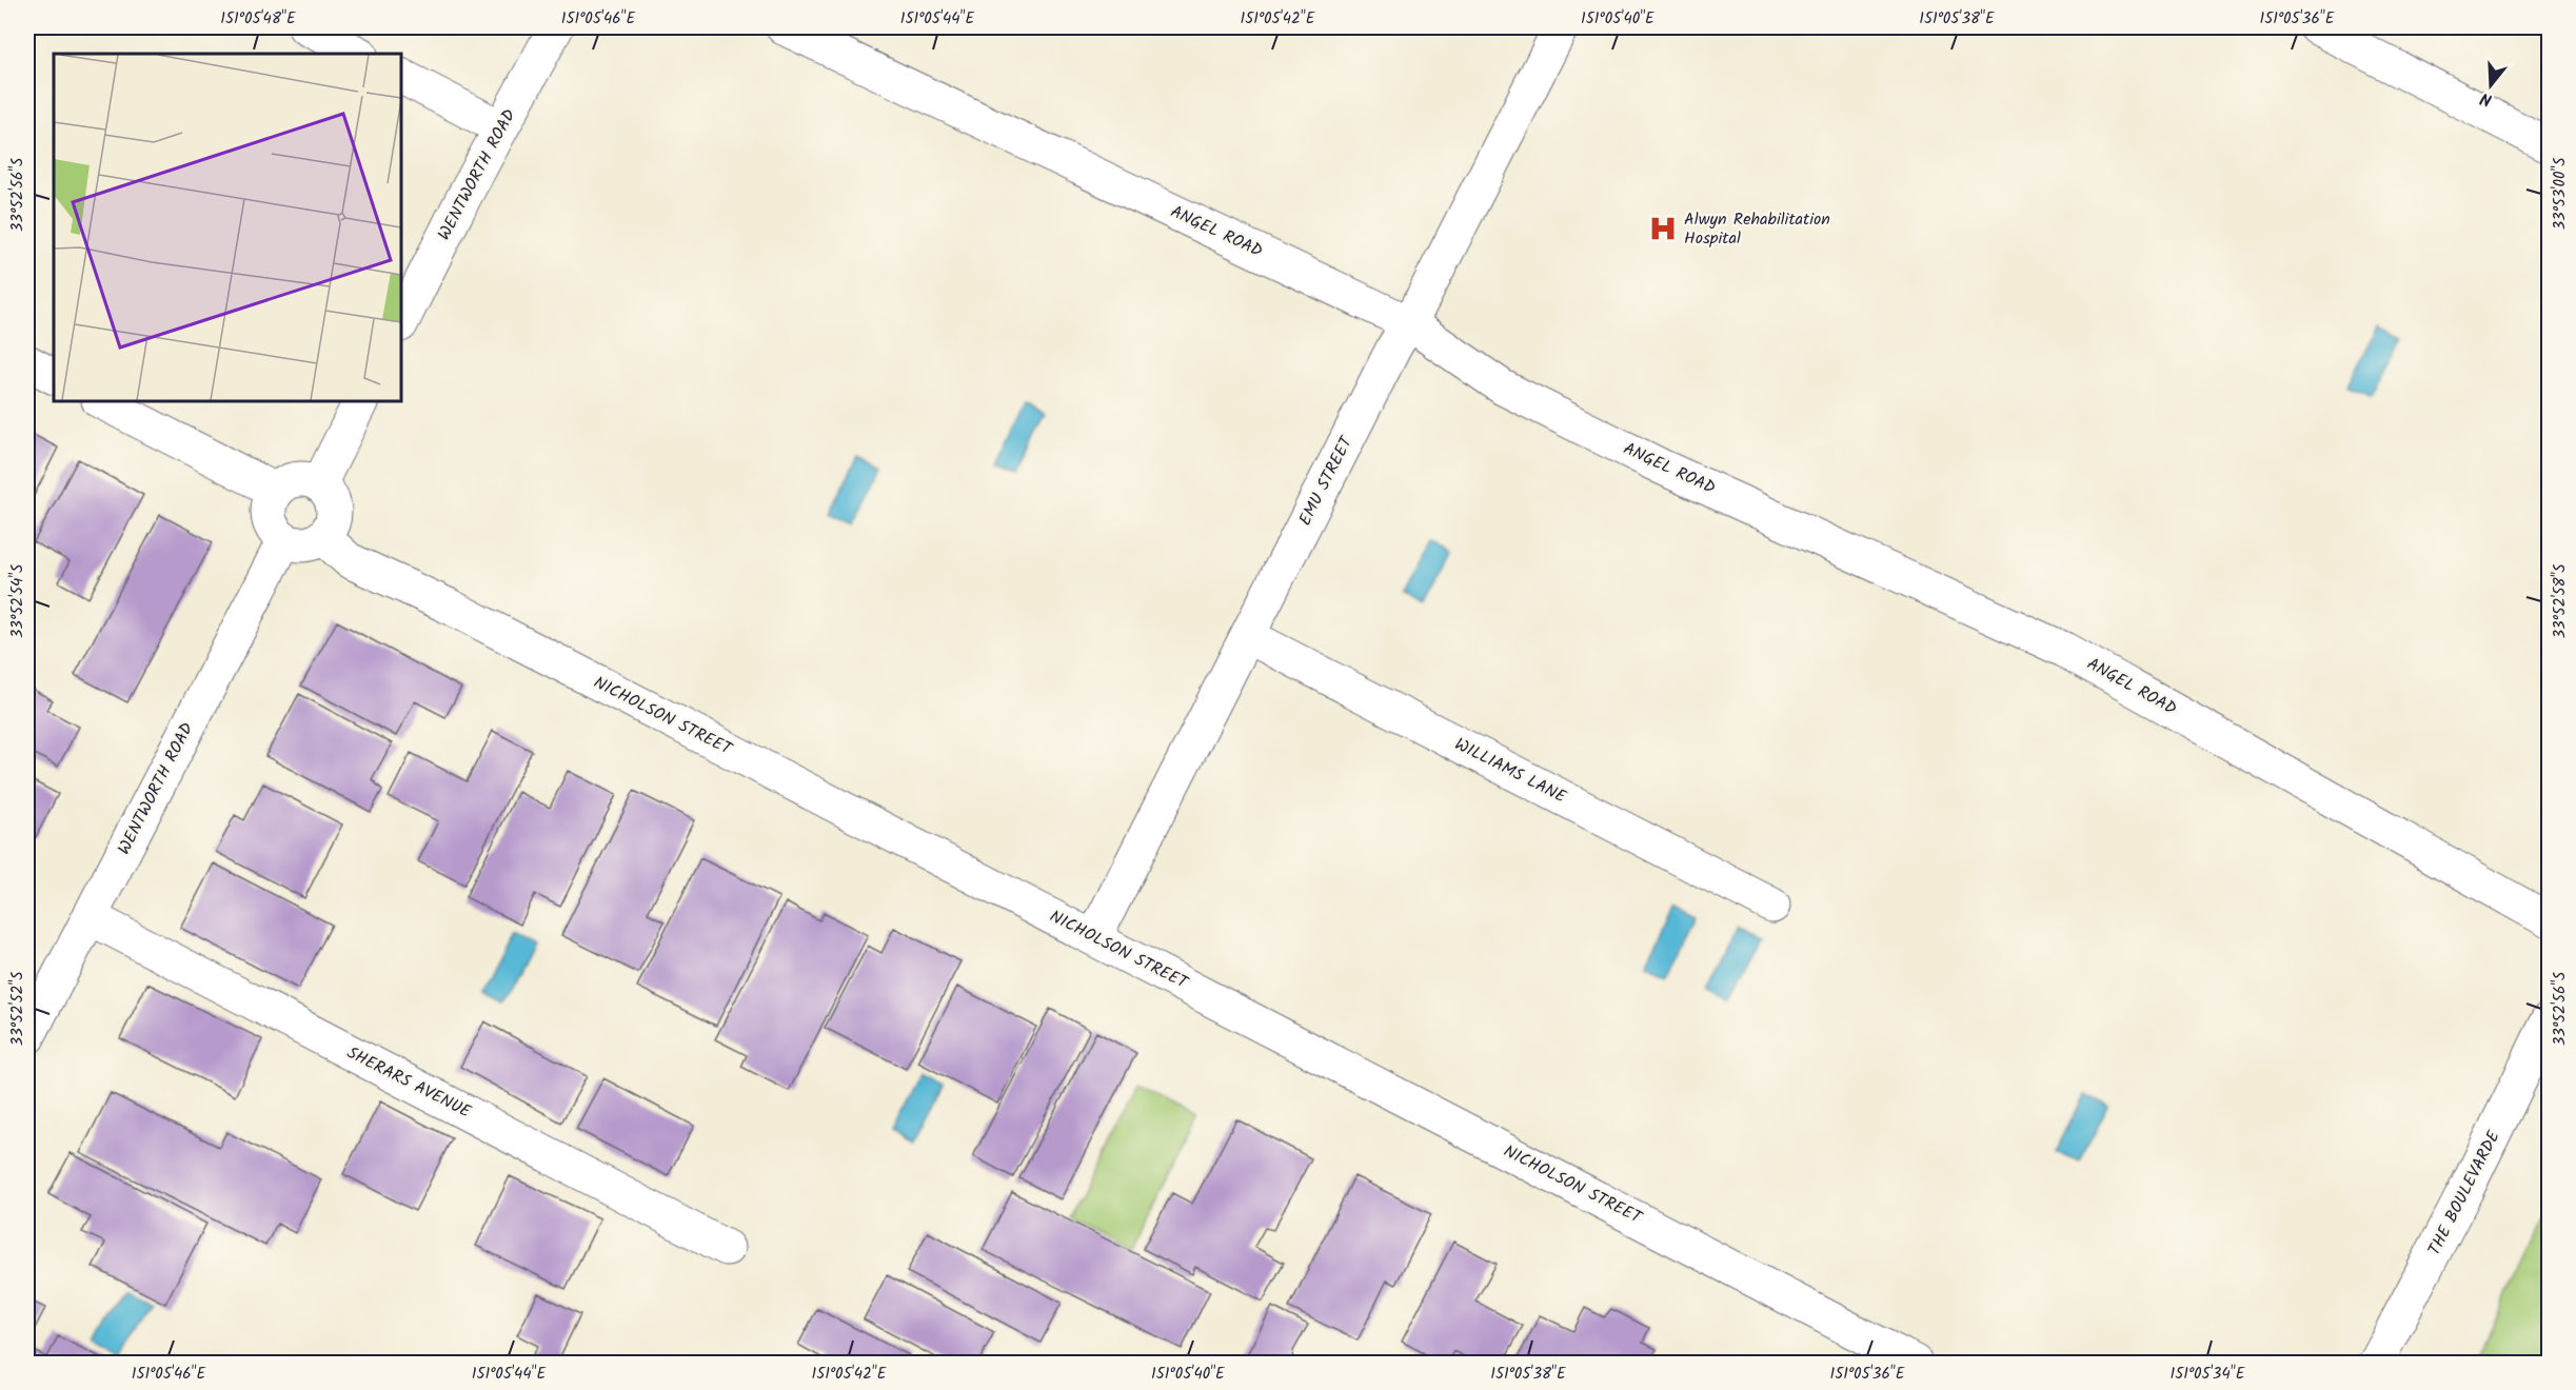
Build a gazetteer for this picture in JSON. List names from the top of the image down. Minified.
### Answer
{"streets":{"street":["WENTWORTH ROAD","ANGEL ROAD","EMU STREET","NICHOLSON STREET","WILLIAMS LANE","SHERARS AVENUE","THE BOULEVARDE"]},"crossings":[["WENTWORTH ROAD","NICHOLSON STREET"],["WENTWORTH ROAD","SHERARS AVENUE"],["ANGEL ROAD","EMU STREET"],["EMU STREET","NICHOLSON STREET"],["EMU STREET","WILLIAMS LANE"]],"places":{"hospital":["Alwyn Rehabilitation Hospital"]},"north":"bottom","coordinates":["151°05'48\"E","151°05'46\"E","151°05'44\"E","151°05'42\"E","151°05'40\"E","151°05'38\"E","151°05'36\"E","33°53'00\"S","33°52'56\"S","33°52'58\"S","33°52'54\"S","33°52'52\"S","151°05'34\"E"]}
